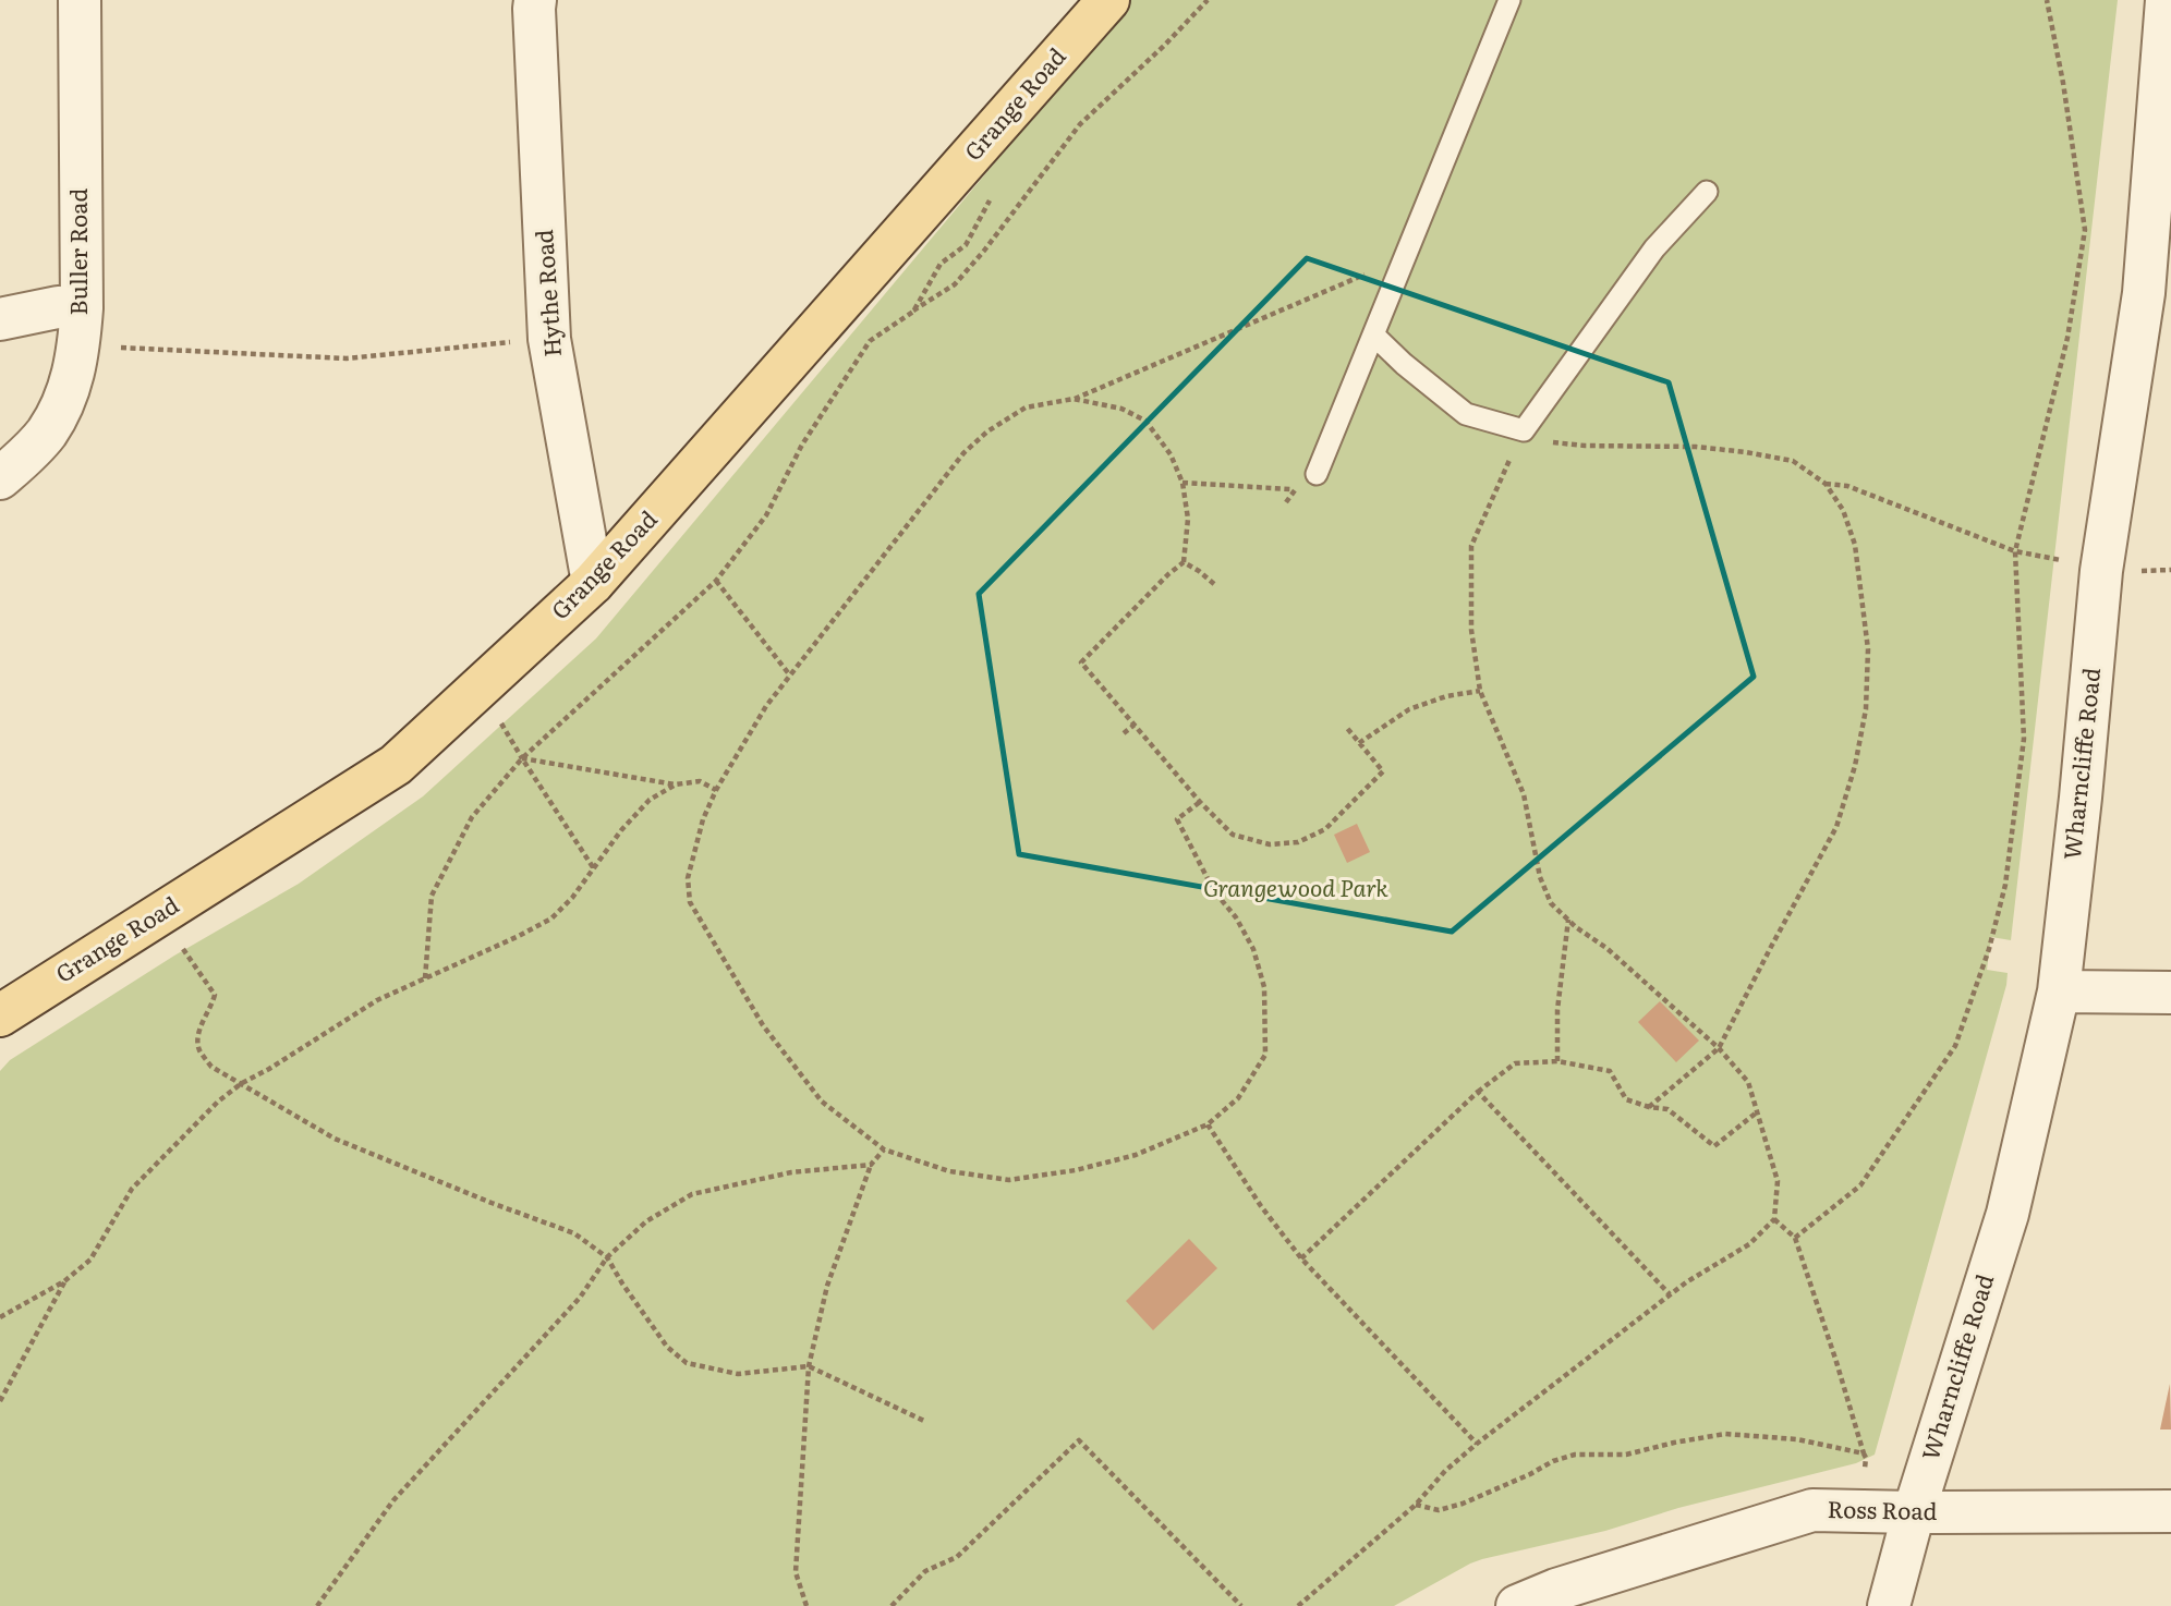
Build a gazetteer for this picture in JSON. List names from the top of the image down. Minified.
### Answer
{"streets":{"main road":["Grange Road"],"street":["Buller Road","Hythe Road","Wharncliffe Road","Ross Road"]},"crossings":[["Grange Road","Hythe Road"],["Wharncliffe Road","Ross Road"]],"parks":["Grangewood Park"]}
